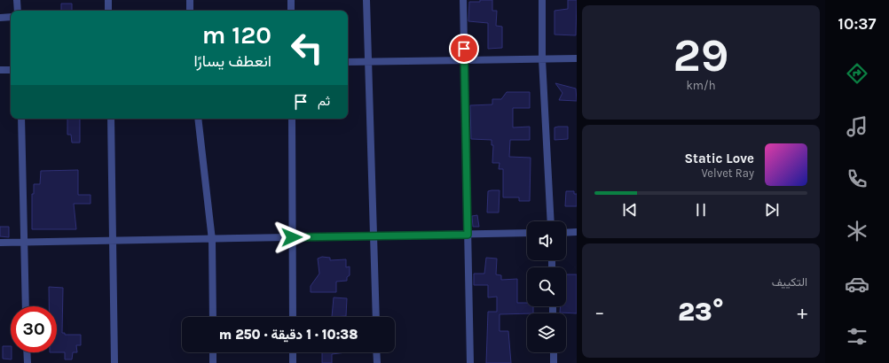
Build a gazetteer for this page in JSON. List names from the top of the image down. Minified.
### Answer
{"page":{"tabs":"10:37","tile":[["29","km/h"],"التكييف"],"turn":["120 m","انعطف يسارًا"],"then":"ثم","song":["Static Love","Velvet Ray"],"heat":["−","23°","+"],"limit":"30","trip":"10:38 · 1 دقيقة · 250 m"}}
